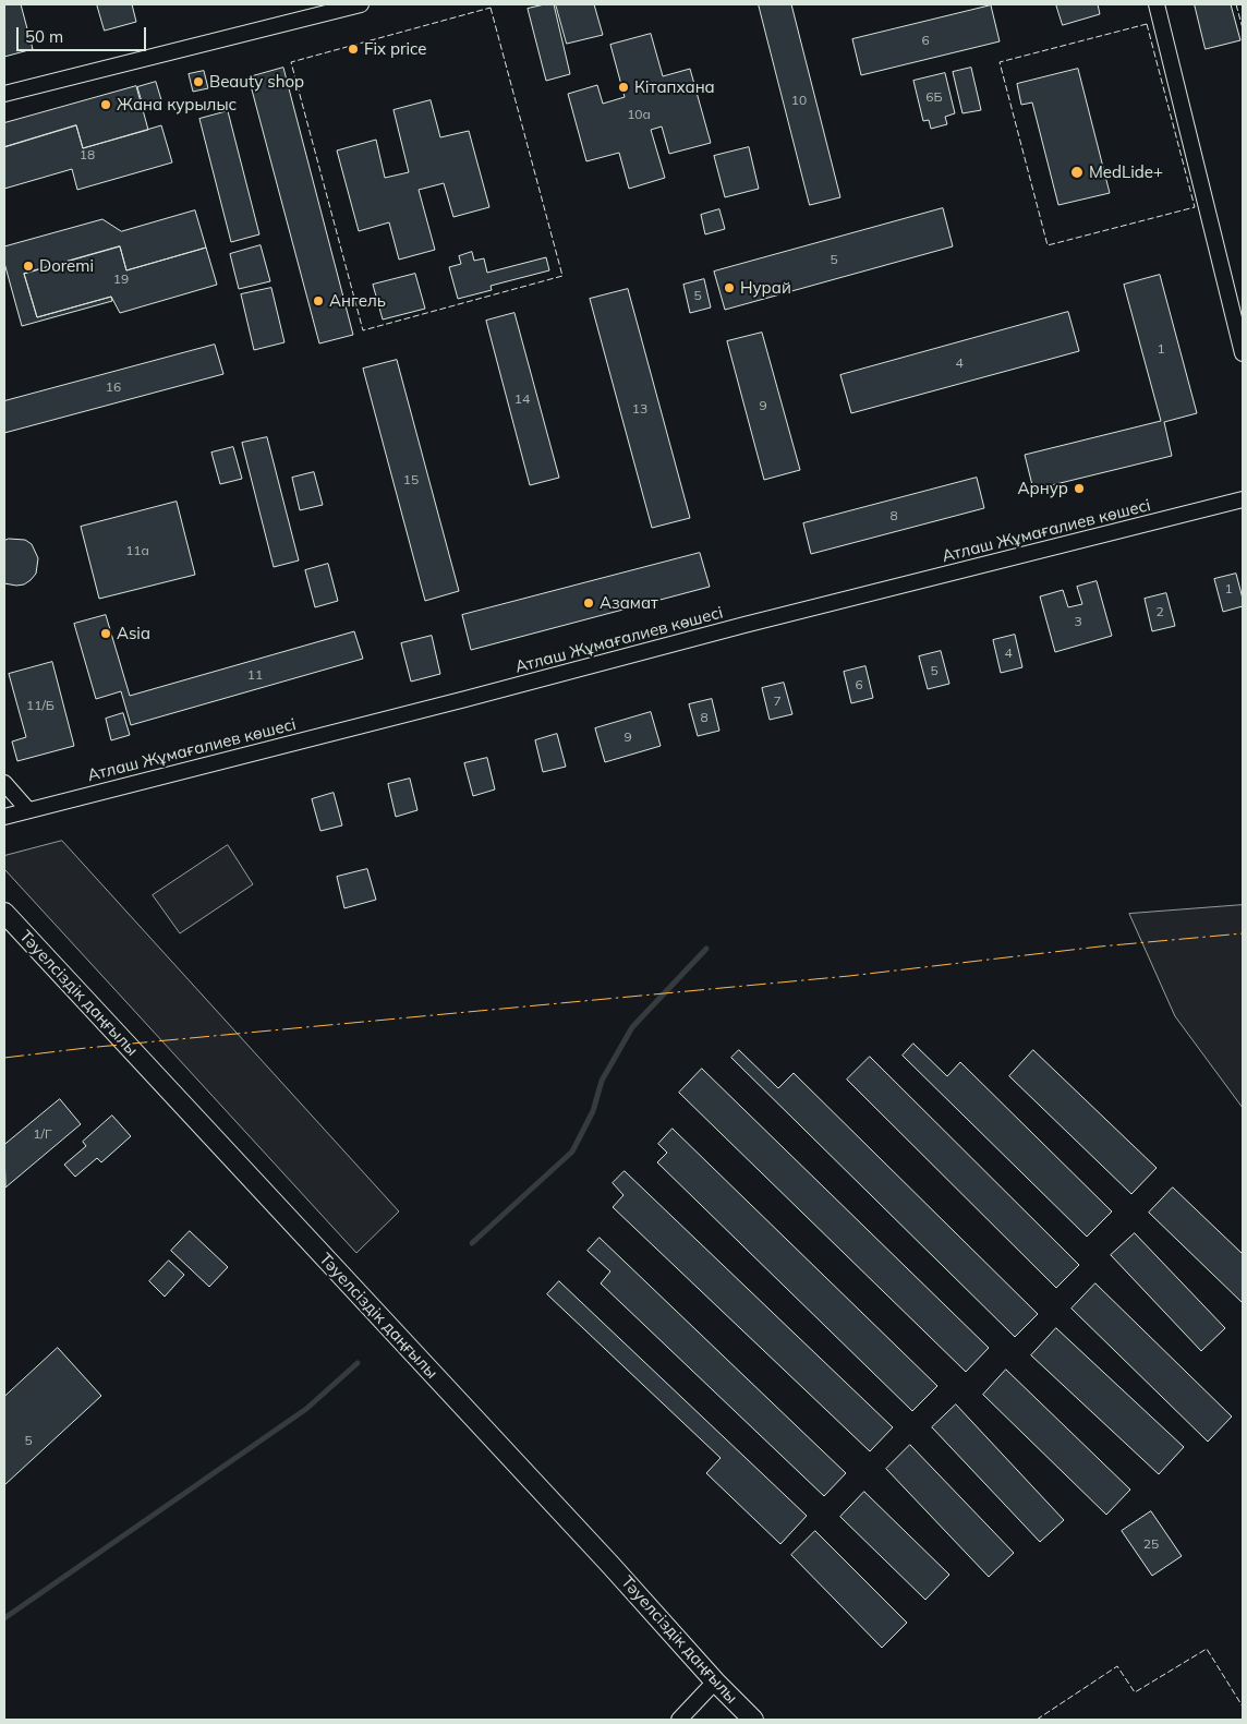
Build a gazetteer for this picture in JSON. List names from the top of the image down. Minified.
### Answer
{"streets":{"street":["Атлаш Жұмағалиев көшесі","Тәуелсіздік даңғылы"]},"places":["Fix price","Beauty shop","Кітапxана","Жана курылыс","MedLide+","Doremi","Нурай","Ангель","Арнур","Азамат","Asia"],"house_numbers":["6","6Б","10","10а","18","5","19","5","1","4","16","14","9","13","15","8","11а","1","2","3","4","5","11","6","7","11/Б","8","9","1/Г","5","25"],"scale_bar":"50 m"}
